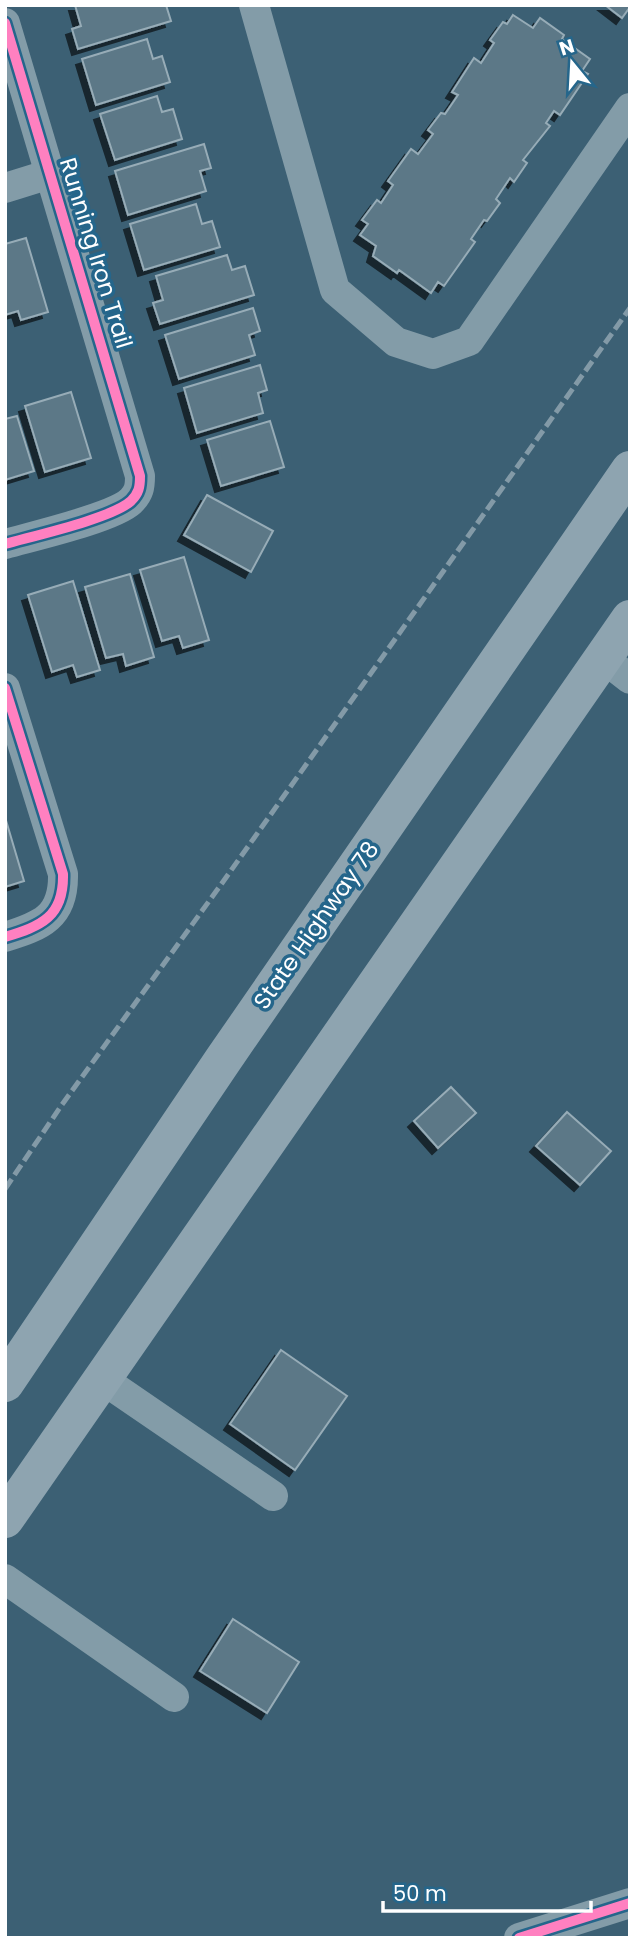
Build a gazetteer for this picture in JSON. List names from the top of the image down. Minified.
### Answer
{"streets":{"main road":["State Highway 78"],"street":["Running Iron Trail"]},"scale_bar":"50 m","north":"top"}
